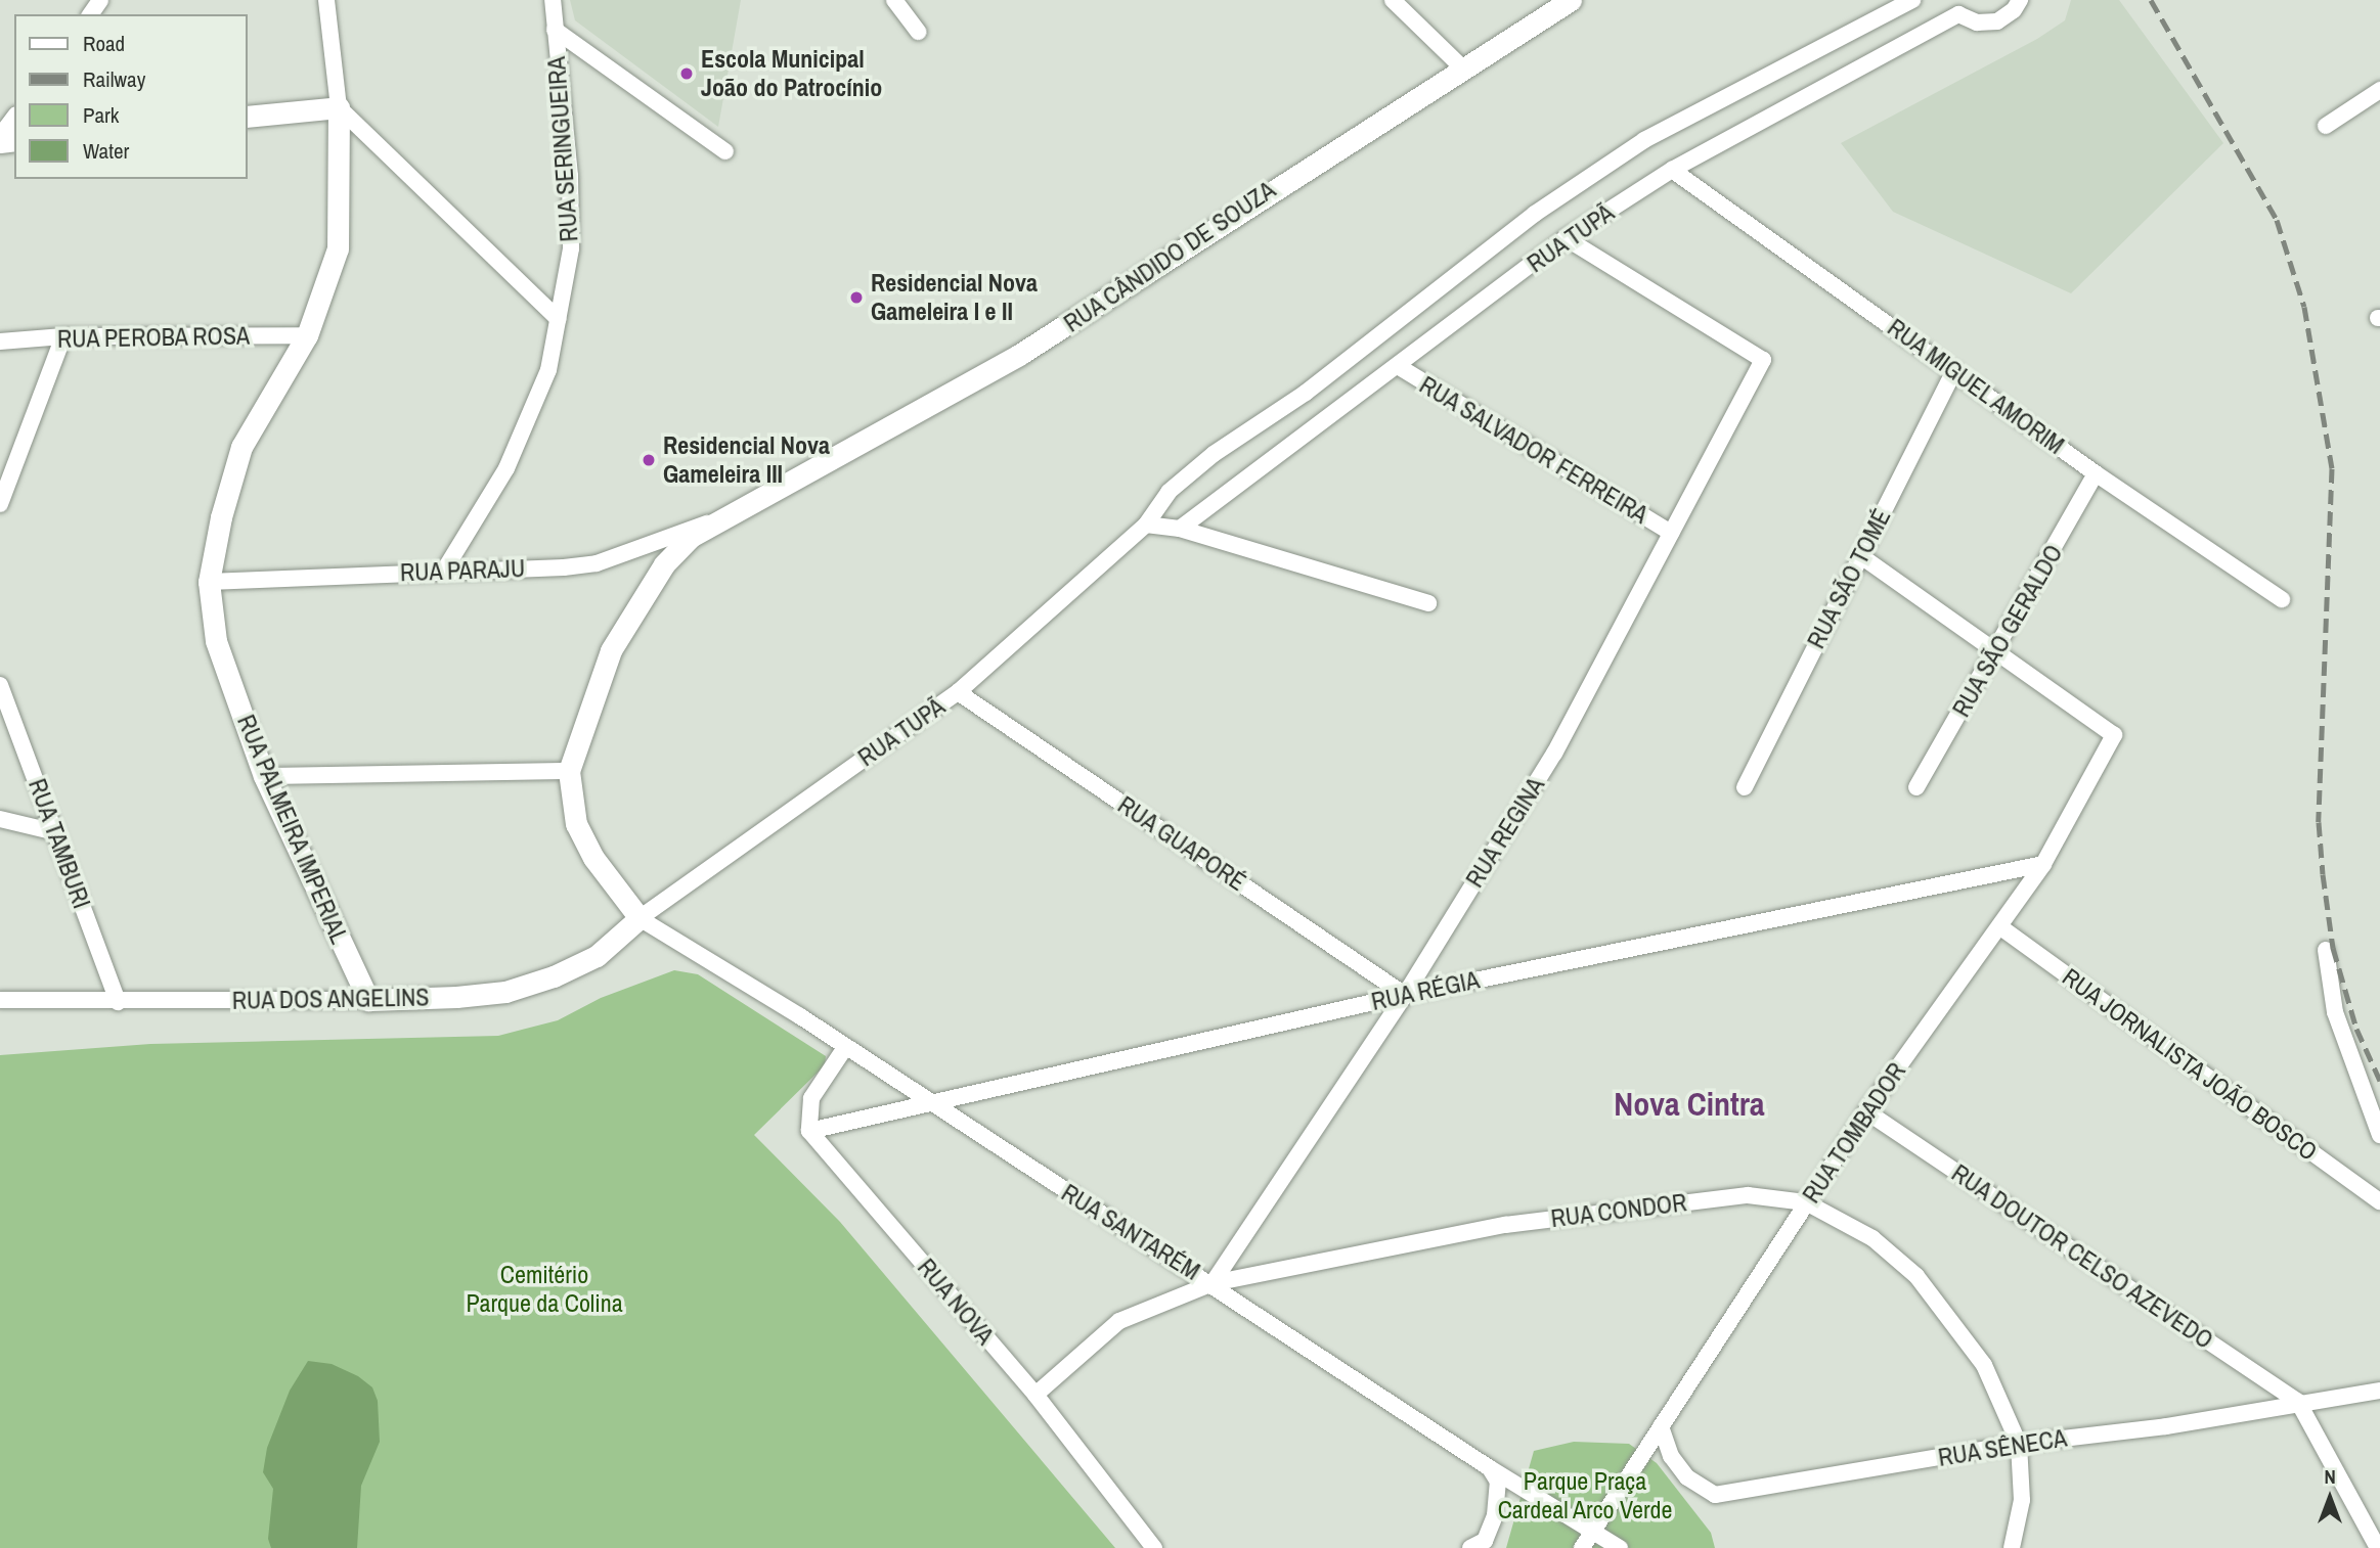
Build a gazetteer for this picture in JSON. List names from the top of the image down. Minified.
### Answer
{"streets":{"street":["RUA SERINGUEIRA","RUA TUPÃ","RUA CÂNDIDO DE SOUZA","RUA PEROBA ROSA","RUA MIGUEL AMORIM","RUA SALVADOR FERREIRA","RUA PARAJU","RUA SÃO TOMÉ","RUA SÃO GERALDO","RUA PALMEIRA IMPERIAL","RUA REGINA","RUA TAMBURI","RUA GUAPORÉ","RUA RÉGIA","RUA DOS ANGELINS","RUA JORNALISTA JOÃO BOSCO","RUA TOMBADOR","RUA CONDOR","RUA SANTARÉM","RUA DOUTOR CELSO AZEVEDO","RUA NOVA","RUA SÊNECA"]},"crossings":[["RUA SERINGUEIRA","RUA PARAJU"],["RUA TUPÃ","RUA CÂNDIDO DE SOUZA"],["RUA TUPÃ","RUA MIGUEL AMORIM"],["RUA TUPÃ","RUA SALVADOR FERREIRA"],["RUA TUPÃ","RUA REGINA"],["RUA TUPÃ","RUA GUAPORÉ"],["RUA TUPÃ","RUA DOS ANGELINS"],["RUA TUPÃ","RUA SANTARÉM"],["RUA CÂNDIDO DE SOUZA","RUA PARAJU"],["RUA CÂNDIDO DE SOUZA","RUA DOS ANGELINS"],["RUA CÂNDIDO DE SOUZA","RUA SANTARÉM"],["RUA PEROBA ROSA","RUA PALMEIRA IMPERIAL"],["RUA MIGUEL AMORIM","RUA SÃO TOMÉ"],["RUA MIGUEL AMORIM","RUA SÃO GERALDO"],["RUA SALVADOR FERREIRA","RUA REGINA"],["RUA PARAJU","RUA PALMEIRA IMPERIAL"],["RUA SÃO GERALDO","RUA TOMBADOR"],["RUA PALMEIRA IMPERIAL","RUA DOS ANGELINS"],["RUA REGINA","RUA GUAPORÉ"],["RUA REGINA","RUA RÉGIA"],["RUA REGINA","RUA CONDOR"],["RUA REGINA","RUA SANTARÉM"],["RUA TAMBURI","RUA DOS ANGELINS"],["RUA GUAPORÉ","RUA RÉGIA"],["RUA RÉGIA","RUA TOMBADOR"],["RUA RÉGIA","RUA SANTARÉM"],["RUA RÉGIA","RUA NOVA"],["RUA DOS ANGELINS","RUA SANTARÉM"],["RUA JORNALISTA JOÃO BOSCO","RUA TOMBADOR"],["RUA TOMBADOR","RUA CONDOR"],["RUA TOMBADOR","RUA SANTARÉM"],["RUA TOMBADOR","RUA DOUTOR CELSO AZEVEDO"],["RUA TOMBADOR","RUA SÊNECA"],["RUA CONDOR","RUA SANTARÉM"],["RUA CONDOR","RUA NOVA"],["RUA CONDOR","RUA SÊNECA"],["RUA DOUTOR CELSO AZEVEDO","RUA SÊNECA"]],"districts":["Nova Cintra"],"parks":["Cemitério Parque da Colina","Parque Praça Cardeal Arco Verde"],"places":["Escola Municipal João do Patrocínio","Residencial Nova Gameleira I e II","Residencial Nova Gameleira III"],"legend":["Road","Railway","Park","Water"],"north":"top"}
